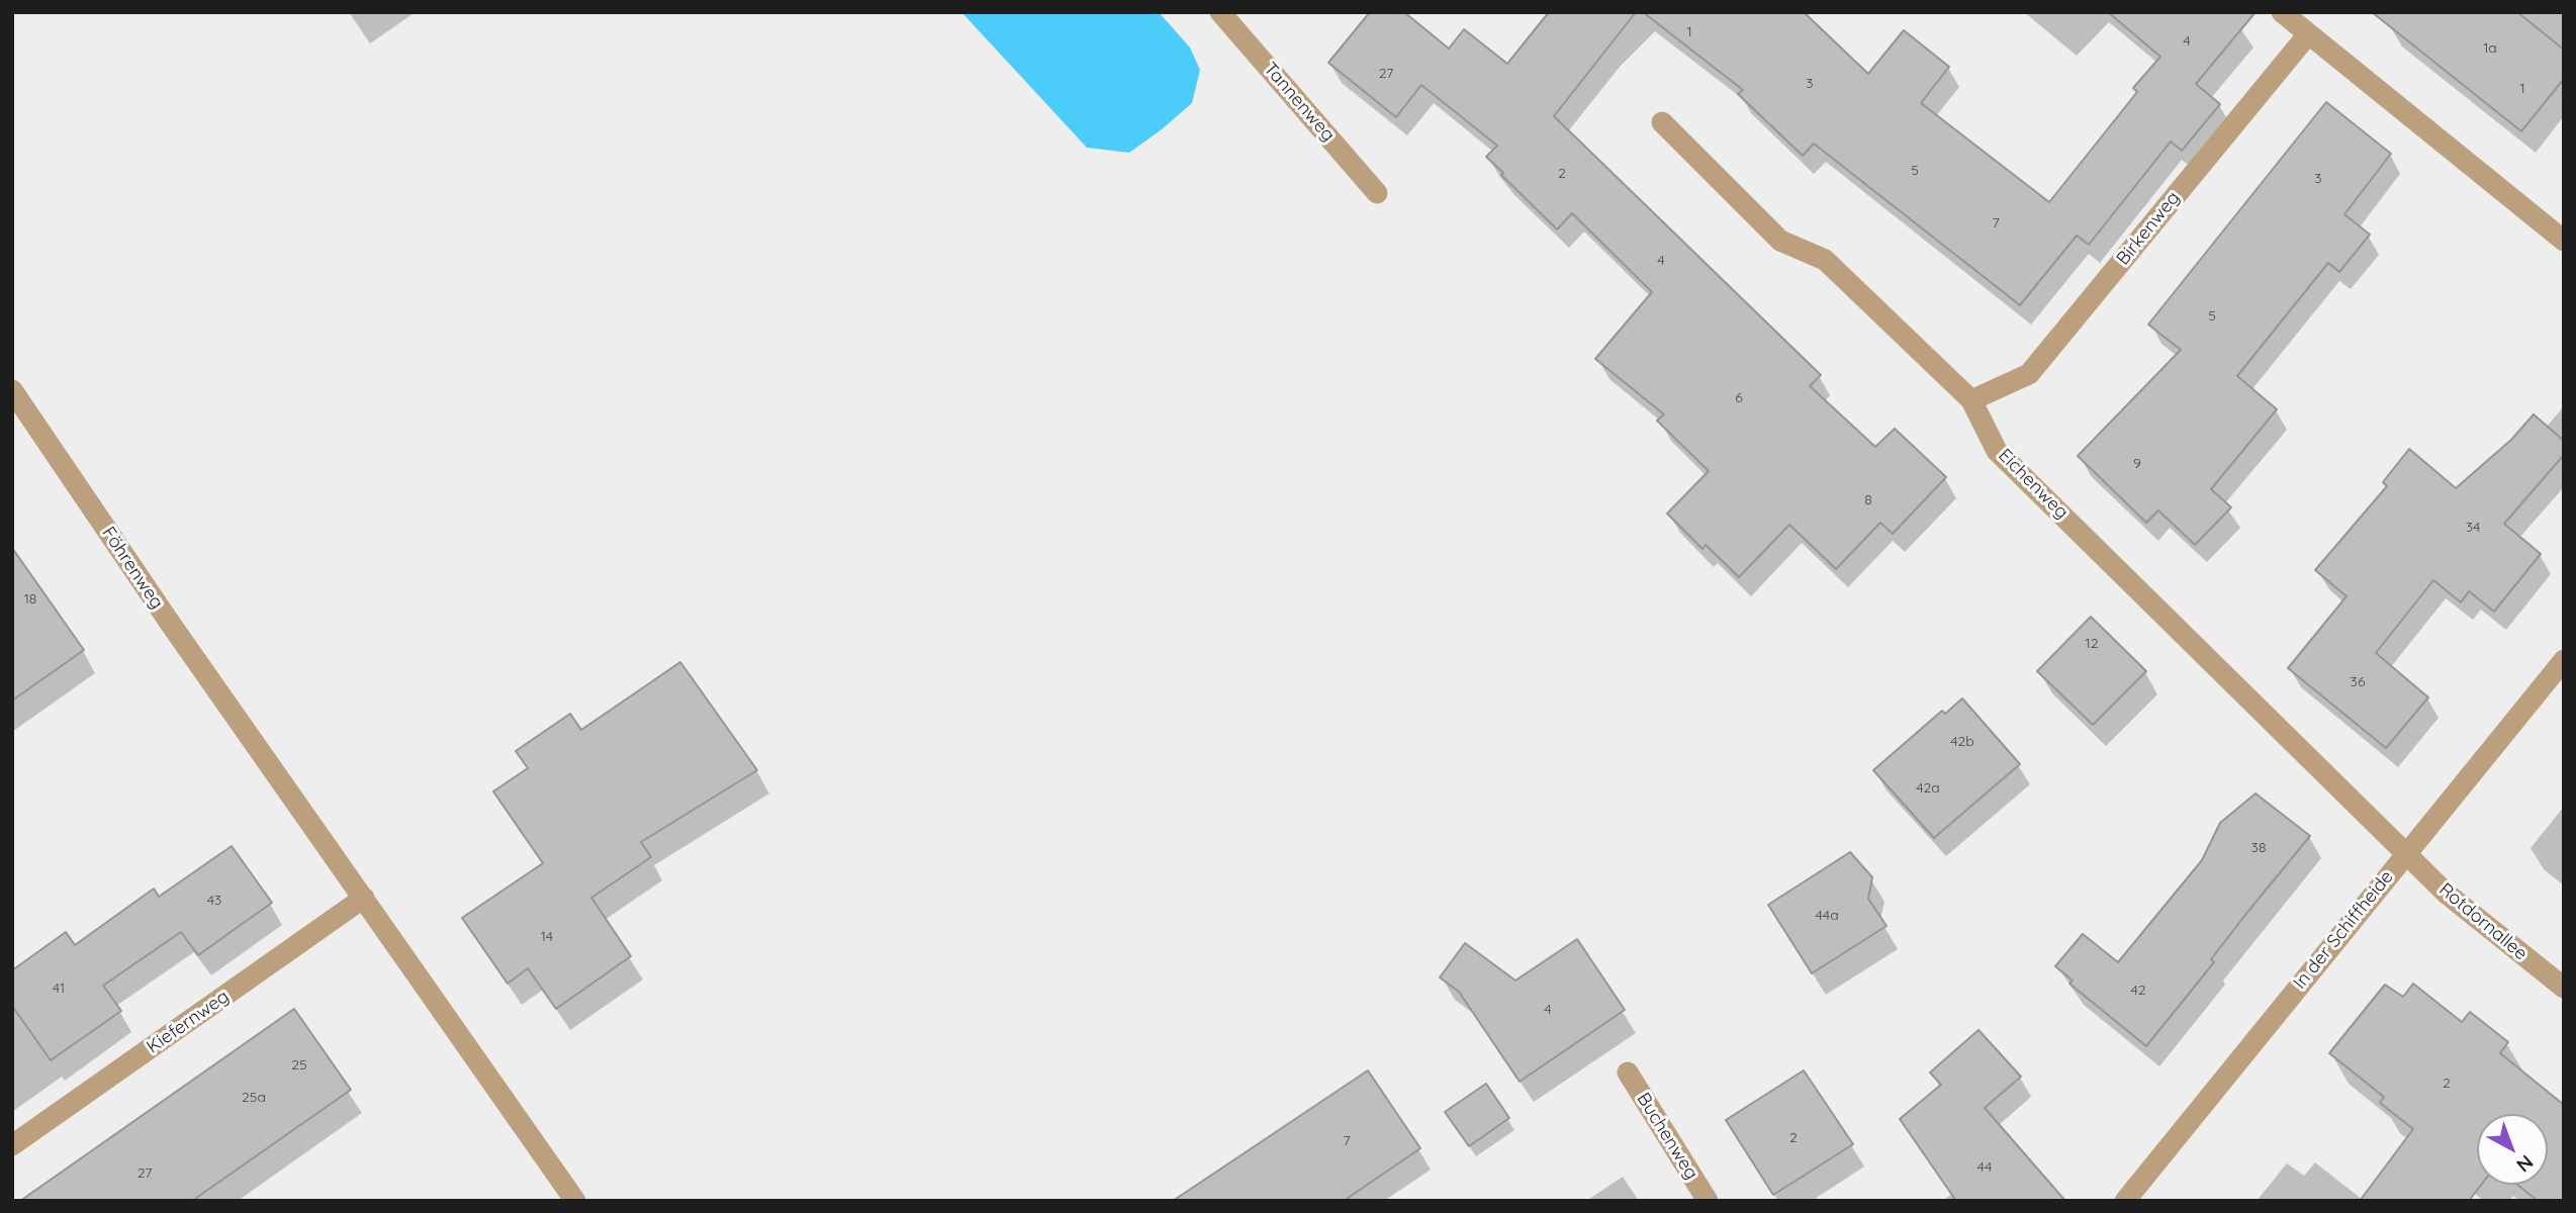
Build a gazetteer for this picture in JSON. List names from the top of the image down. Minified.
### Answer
{"streets":{"street":["Tannenweg","Birkenweg","Eichenweg","Föhrenweg","Rotdornallee","In der Schiffheide","Kiefernweg","Buchenweg"]},"crossings":[["Birkenweg","Eichenweg"],["Eichenweg","Rotdornallee"],["Eichenweg","In der Schiffheide"],["Föhrenweg","Kiefernweg"],["Rotdornallee","In der Schiffheide"]],"house_numbers":["1","4","1a","27","3","1","5","2","3","7","4","5","6","9","8","34","18","12","36","42b","42a","38","43","44a","14","41","42","4","25","2","25a","2","7","44","27"],"north":"bottom right"}
